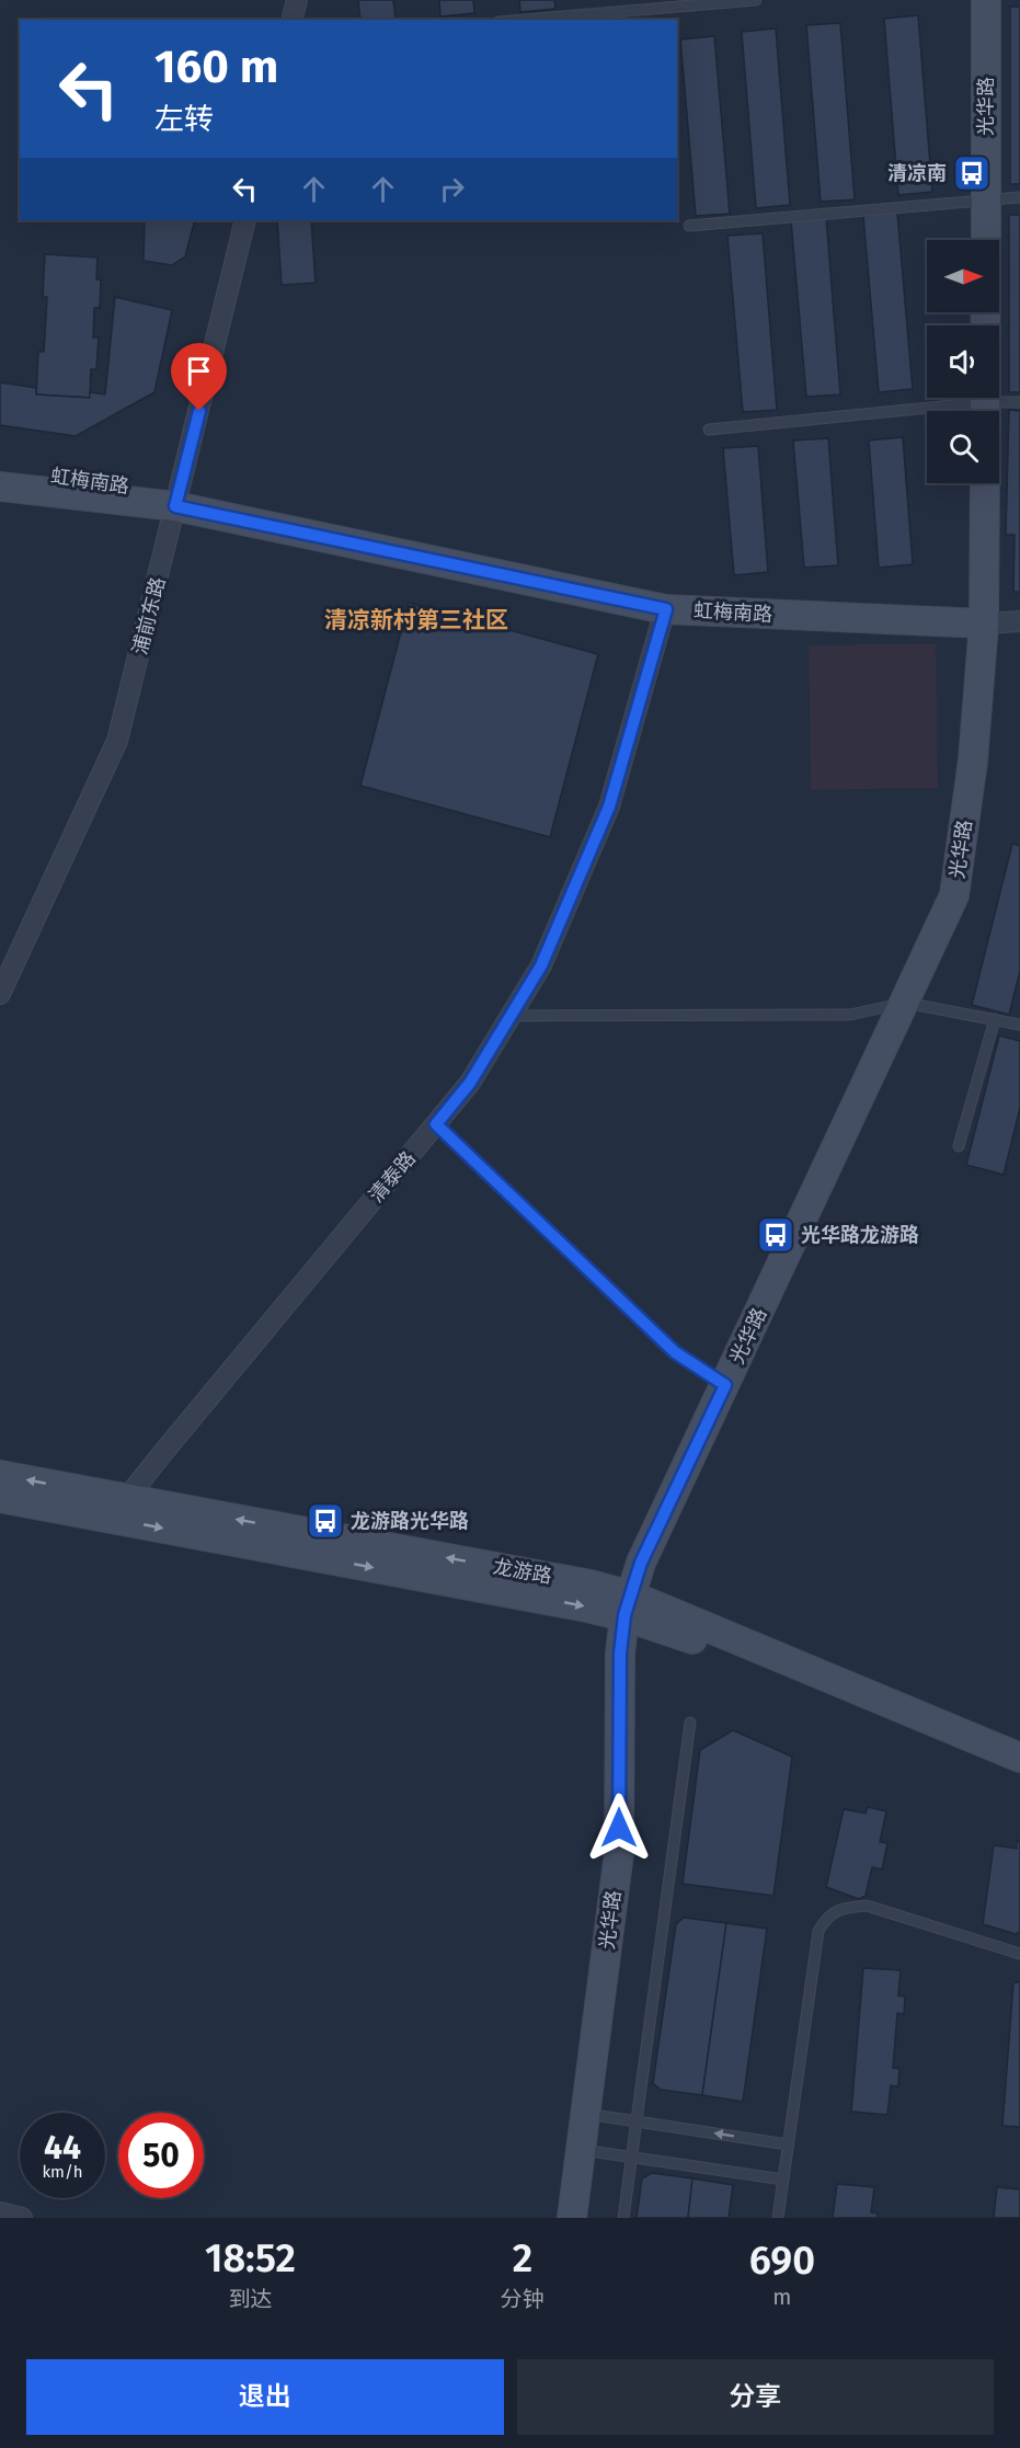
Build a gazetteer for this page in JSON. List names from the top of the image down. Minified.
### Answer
{"streets":{"main road":["光华路","虹梅南路","龙游路"],"street":["浦前东路","清泰路"]},"crossings":[["光华路","虹梅南路"],["光华路","龙游路"],["虹梅南路","浦前东路"],["虹梅南路","清泰路"],["清泰路","龙游路"]],"districts":["清凉新村第三社区"],"places":{"bus stop":["清凉南","光华路龙游路","龙游路光华路"]},"north":"right","page":{"turn":["160 m","左转"],"speed":"44 km/h","limit":"50","eta":["18:52","到达","2","分钟","690","m"],"buttons":["退出","分享"]}}
